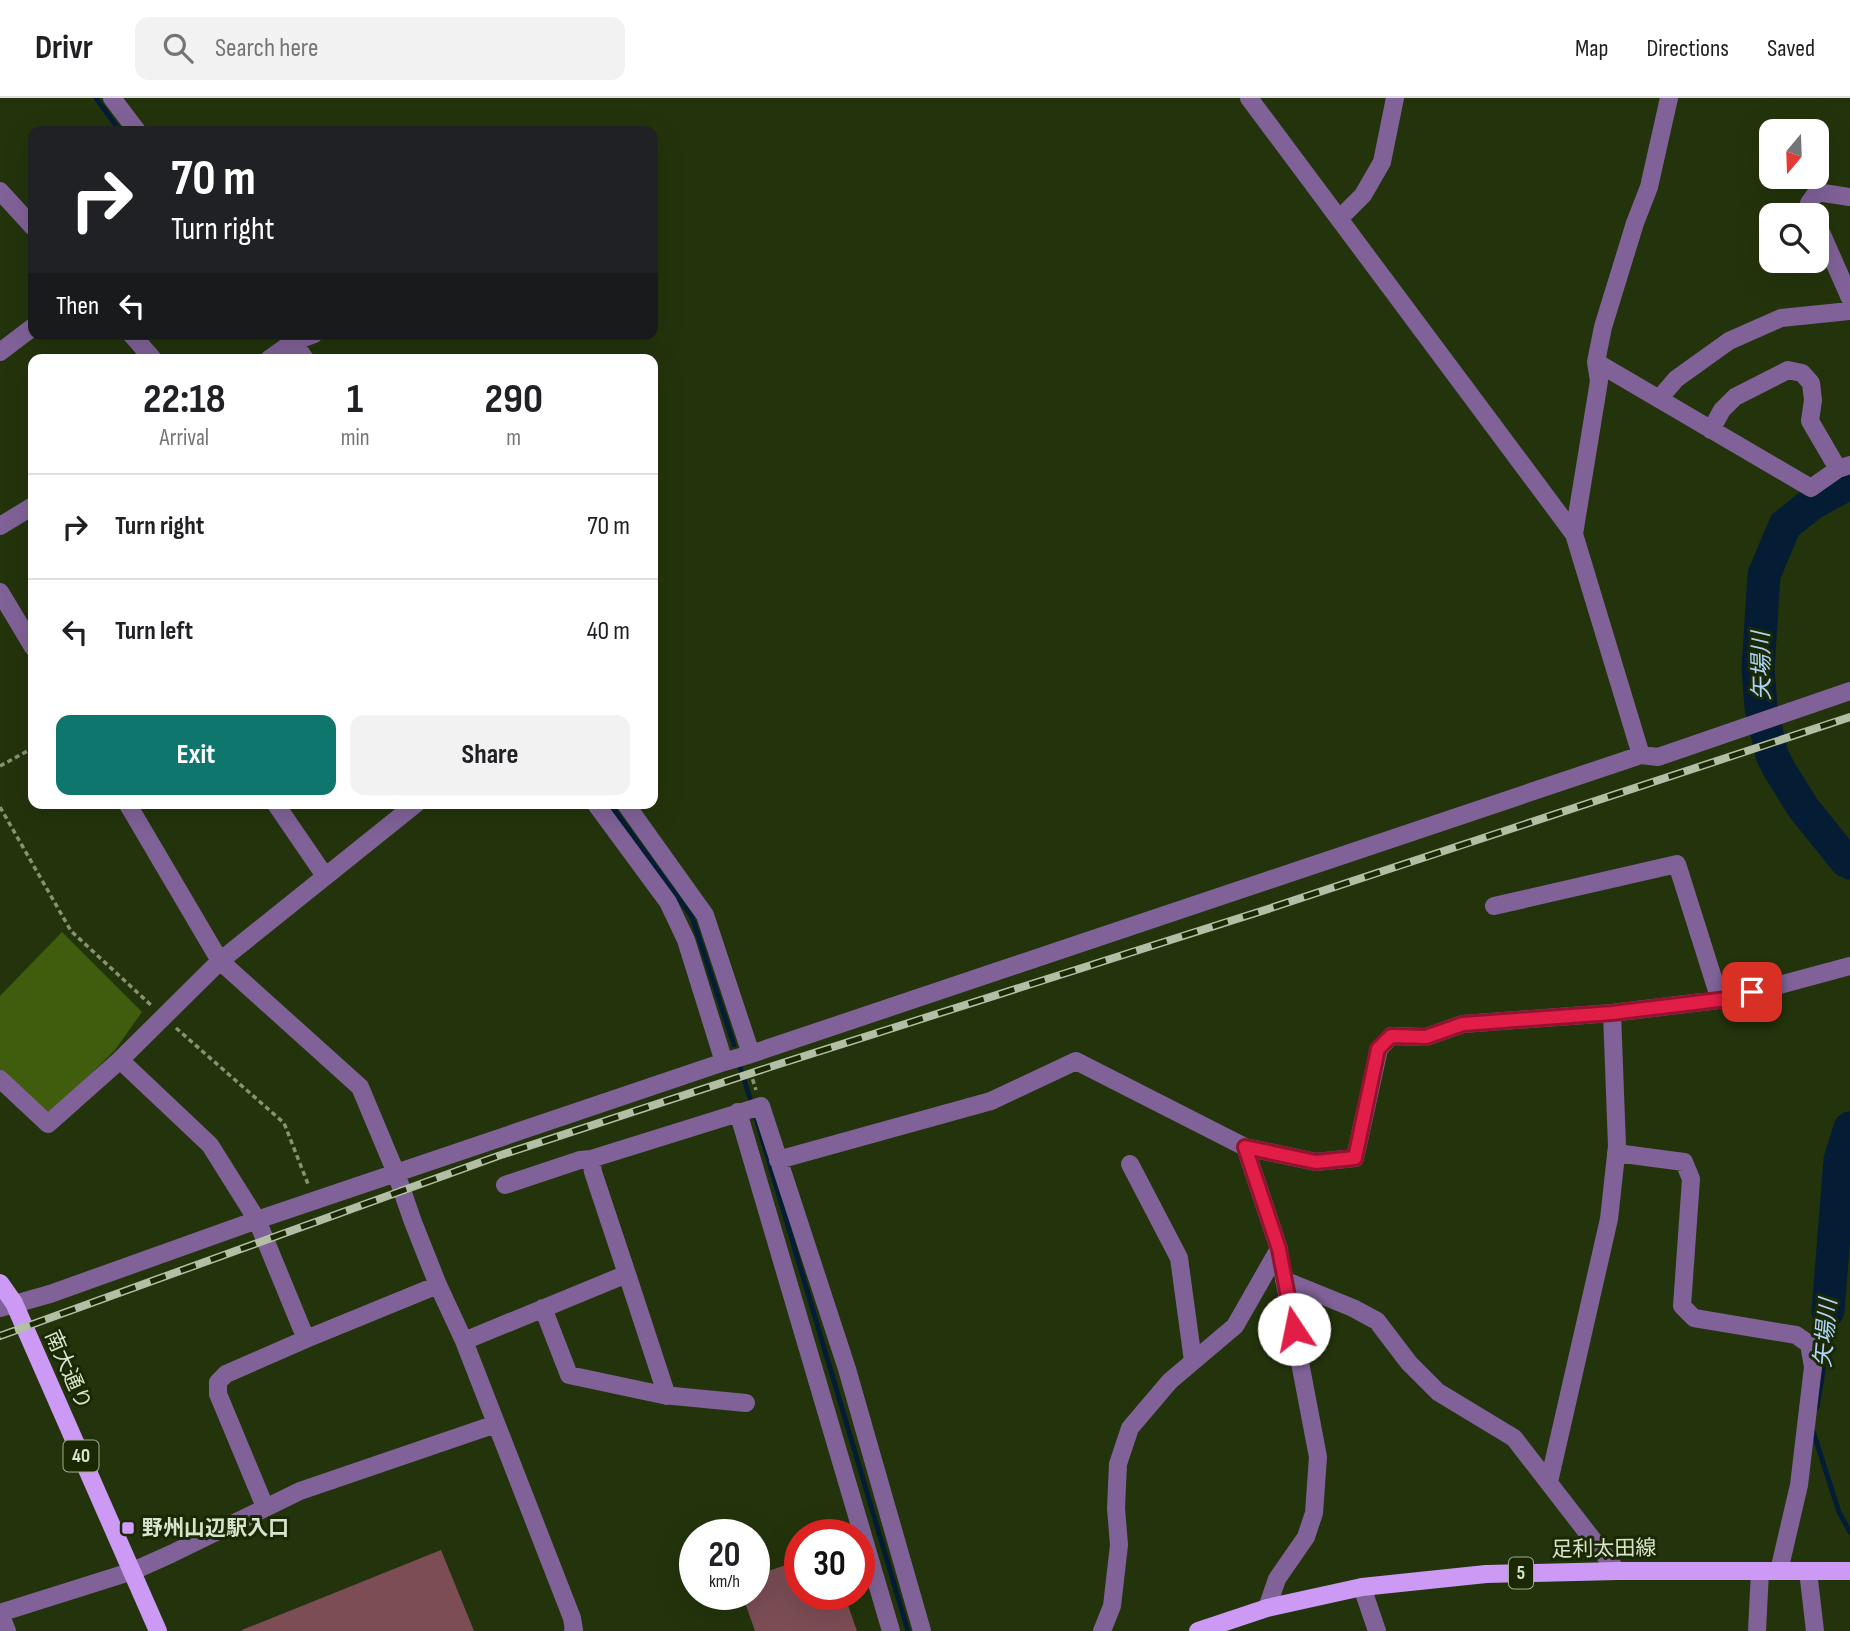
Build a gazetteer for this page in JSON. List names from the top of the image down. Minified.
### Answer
{"streets":{"main road":["南大通り","40","足利太田線","5"]},"water":["矢場川"],"places":{"transit":["野州山辺駅入口"]},"north":"bottom","page":{"header":"Drivr","search":"Search here","nav":["Map","Directions","Saved"],"turn":["70 m","Turn right"],"then":"Then","eta":["22:18","Arrival","1","min","290","m"],"list":[{"name":"Turn right","value":"70 m"},{"name":"Turn left","value":"40 m"}],"buttons":["Exit","Share"],"speed":"20 km/h","limit":"30"}}
